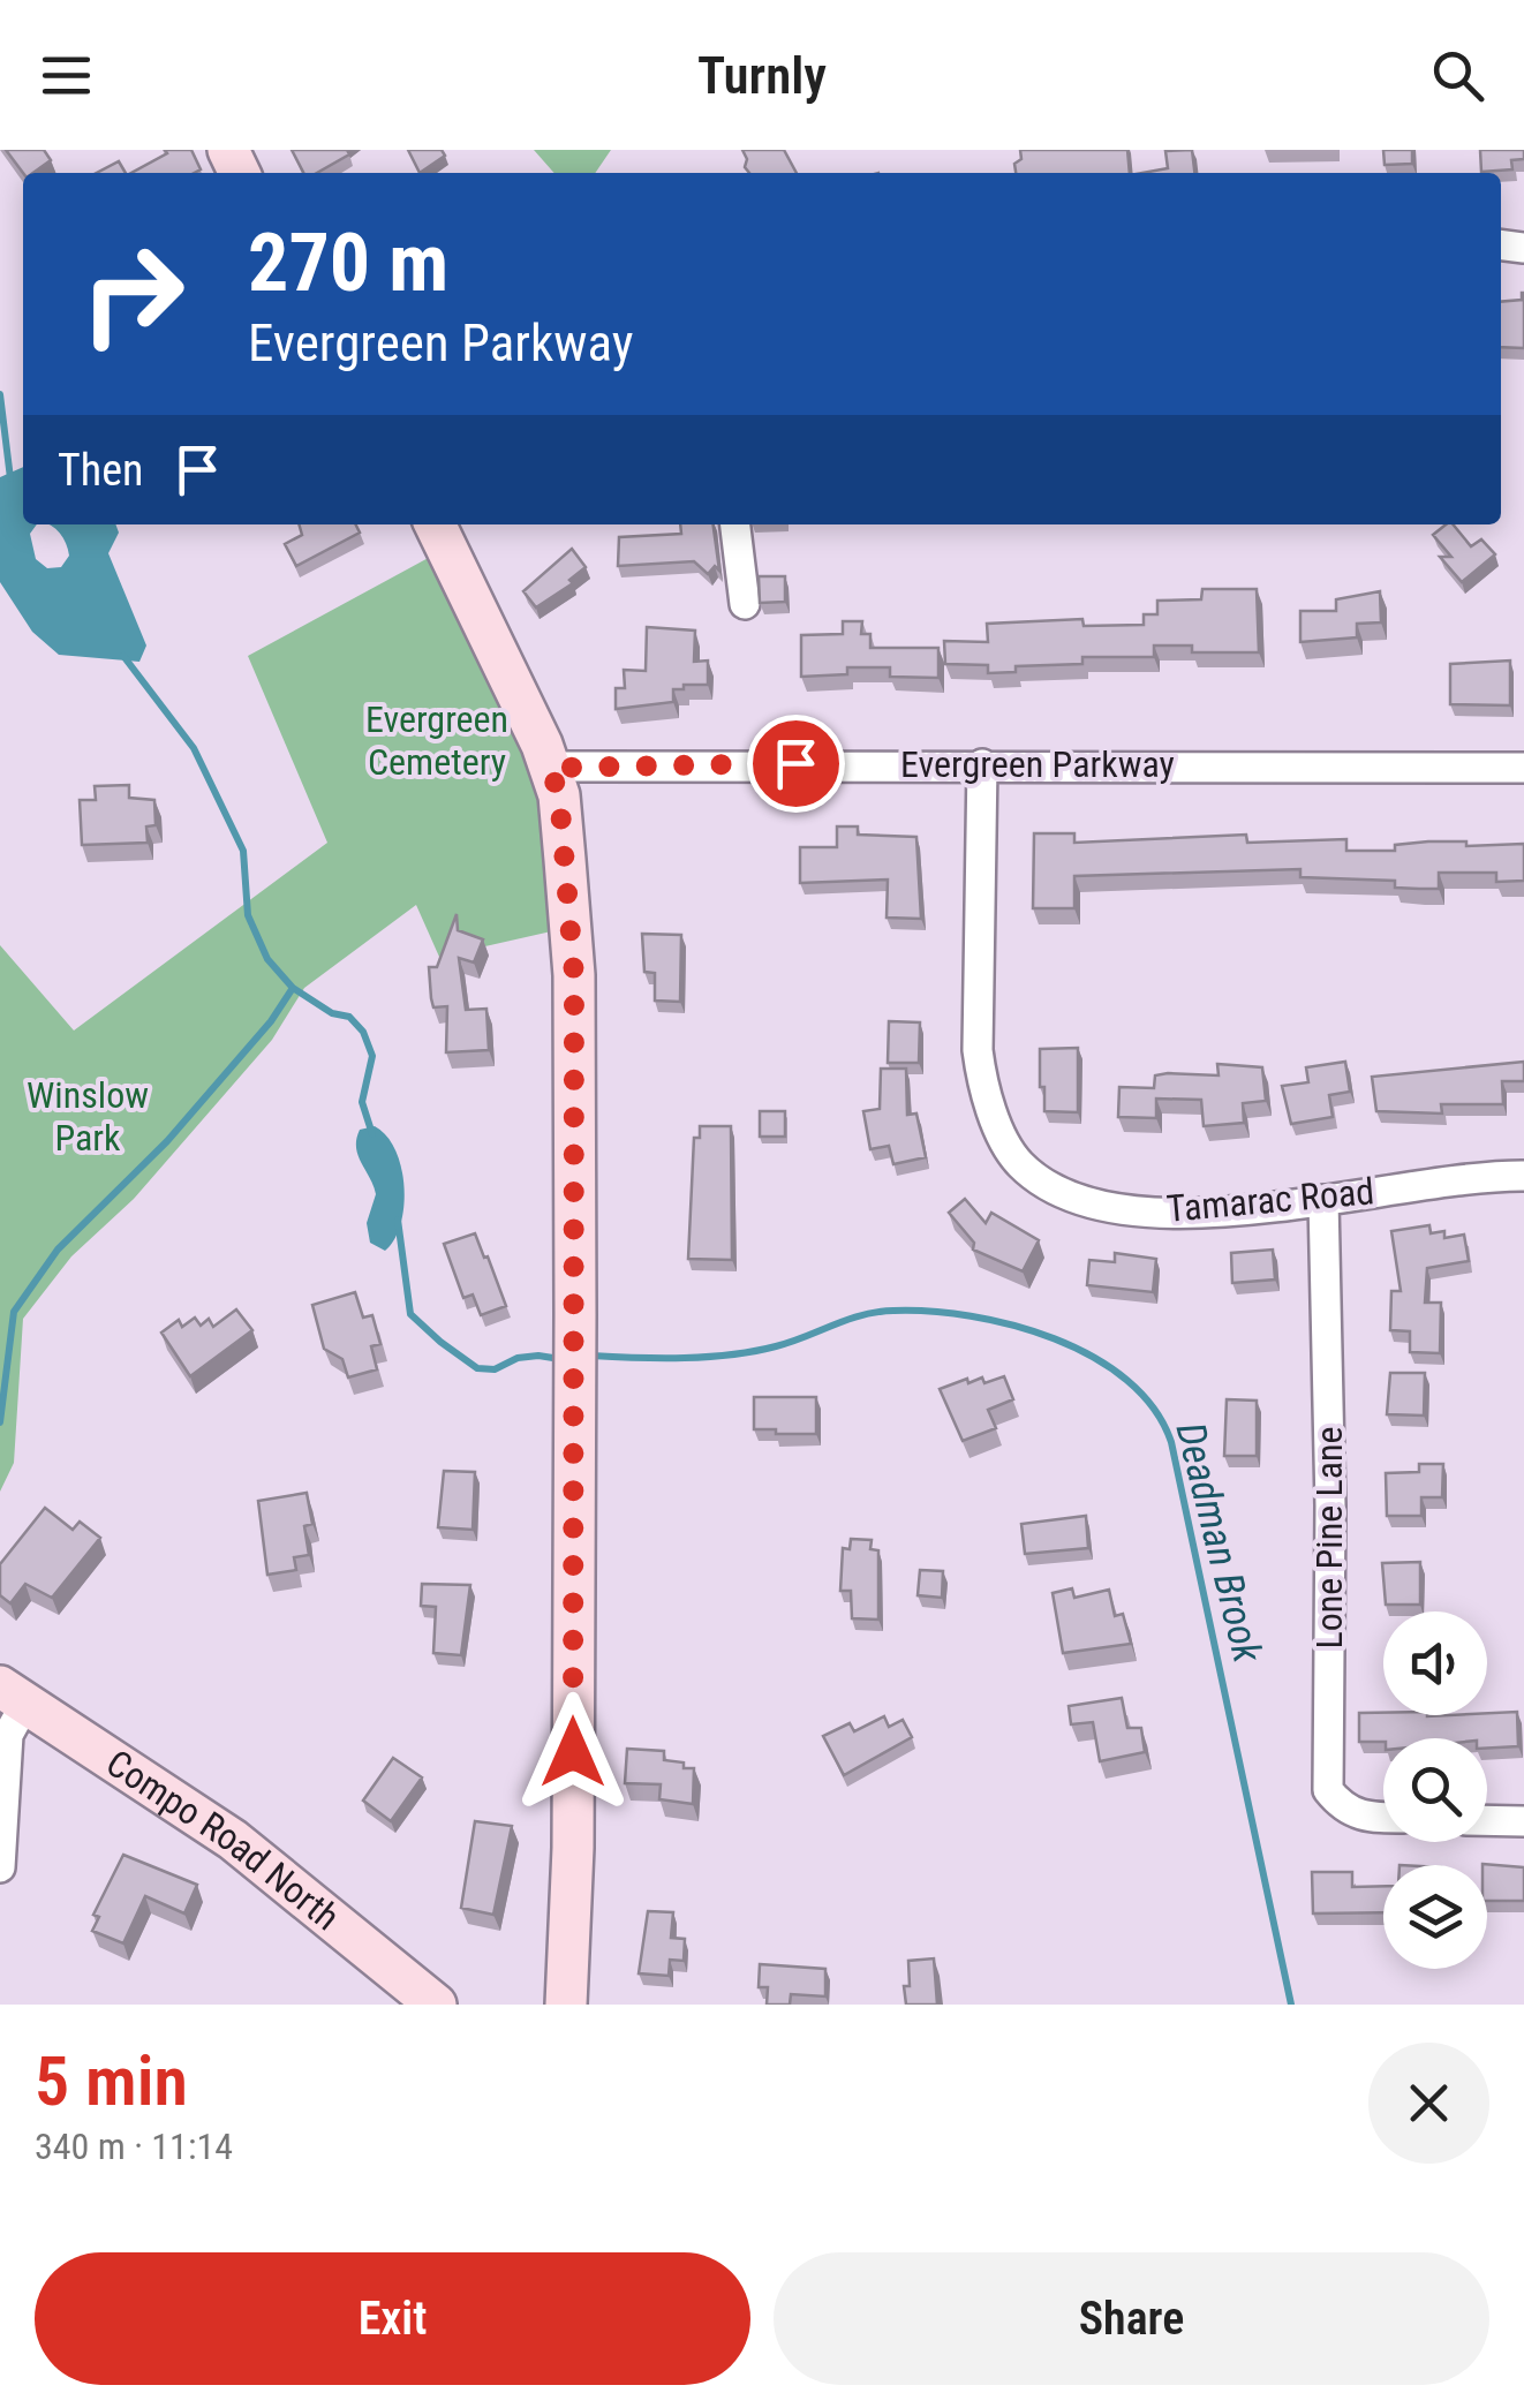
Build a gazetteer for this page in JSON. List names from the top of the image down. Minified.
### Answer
{"streets":{"main road":["Compo Road North"],"street":["Evergreen Parkway","Tamarac Road","Lone Pine Lane"]},"crossings":[["Evergreen Parkway","Tamarac Road"],["Tamarac Road","Lone Pine Lane"]],"water":["Deadman Brook"],"parks":["Evergreen Cemetery","Winslow Park"],"page":{"header":"Turnly","turn":["270 m","Evergreen Parkway"],"then":"Then","heading":["5 min","340 m · 11:14"],"buttons":["Exit","Share"]}}
